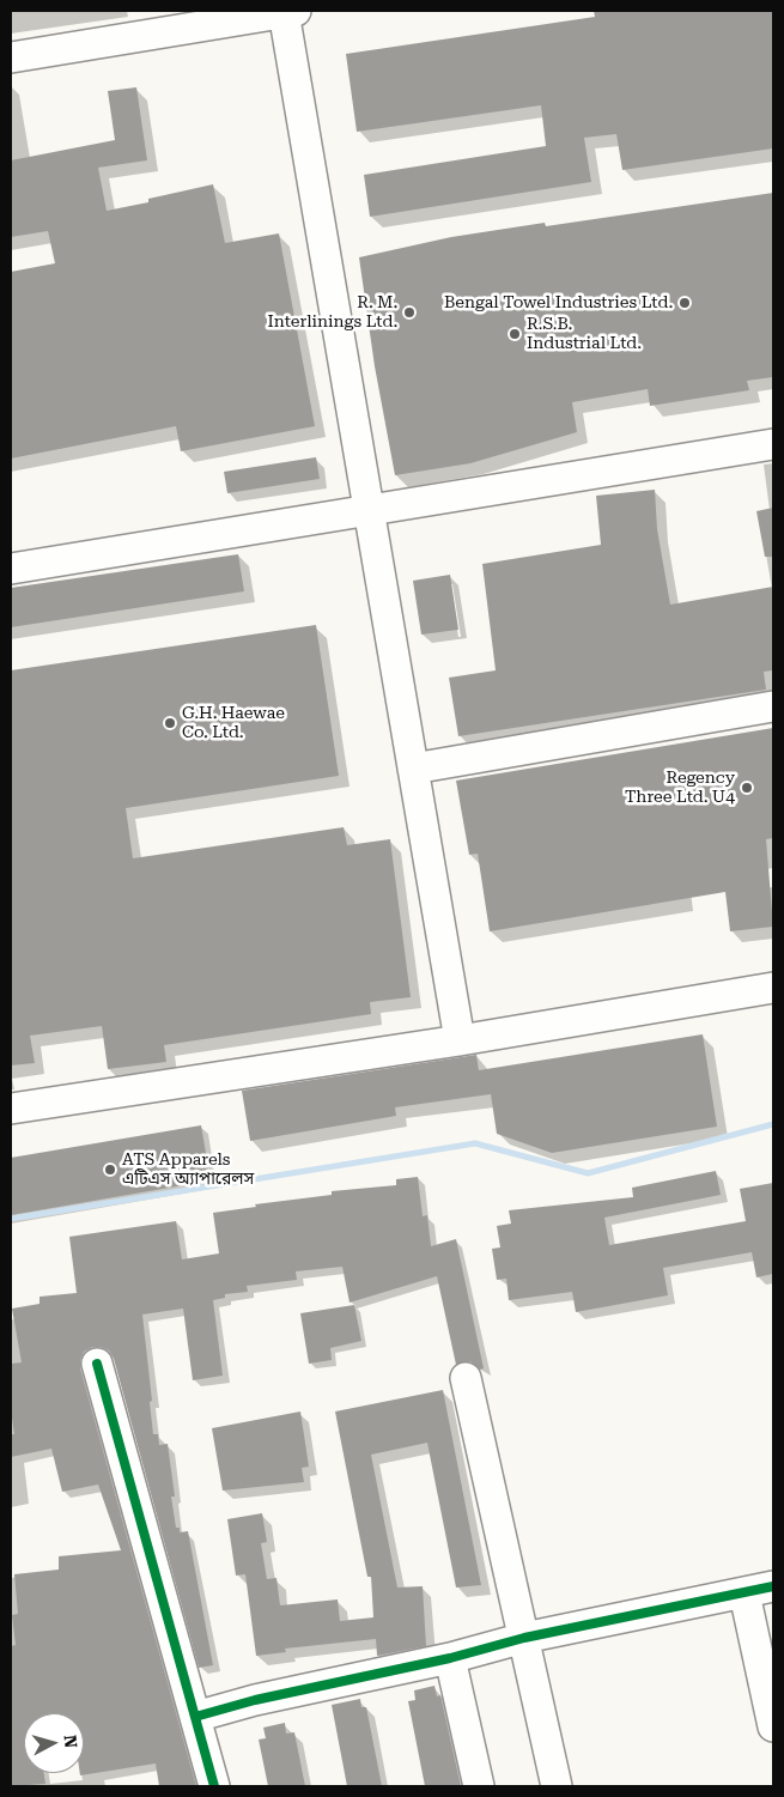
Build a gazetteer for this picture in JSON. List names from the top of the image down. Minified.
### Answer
{"places":["Bengal Towel Industries Ltd.","R. M. Interlinings Ltd.","R.S.B. Industrial Ltd.","G.H. Haewae Co. Ltd.","Regency Three Ltd. U4","ATS Apparels এটিএস অ্যাপারেলস"],"north":"right"}
